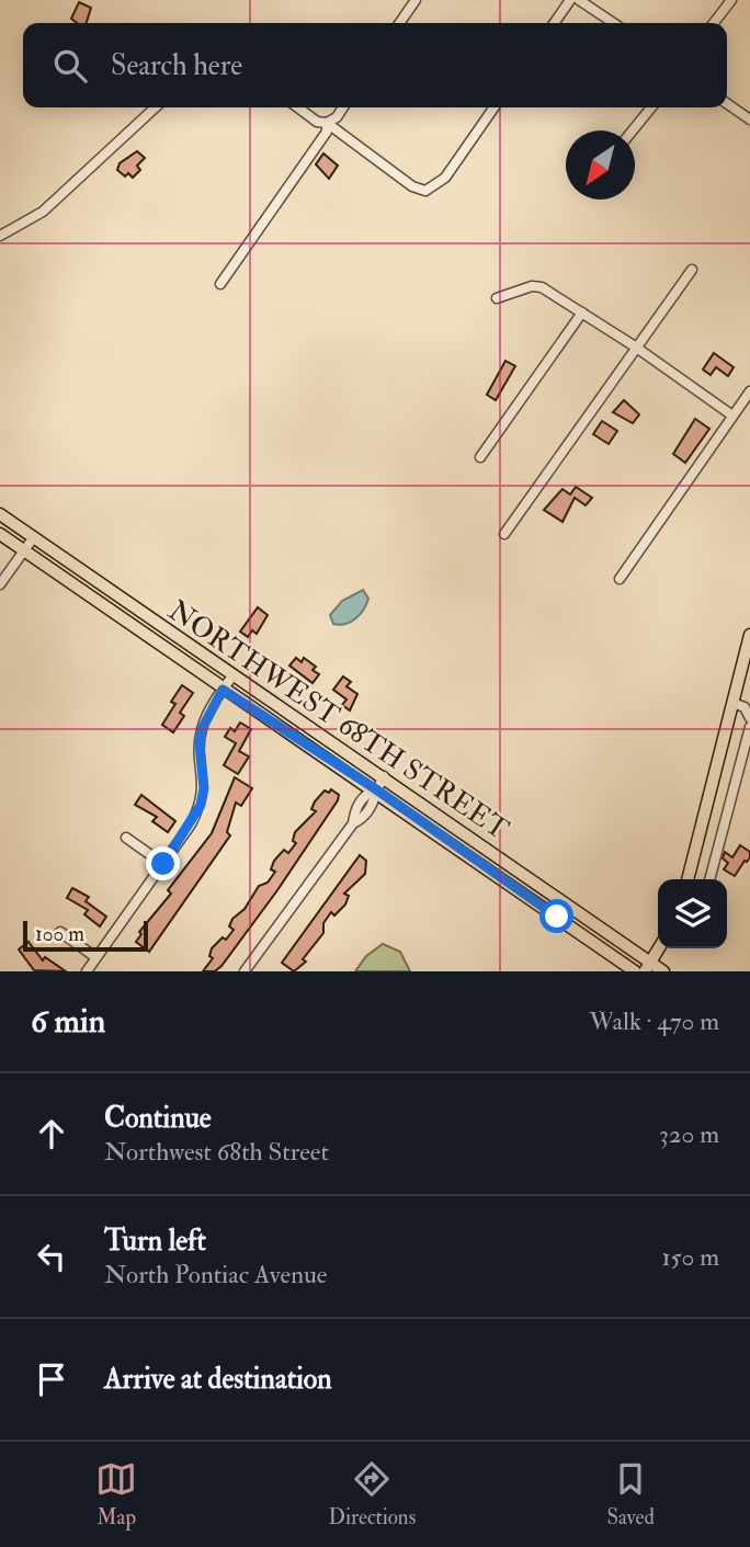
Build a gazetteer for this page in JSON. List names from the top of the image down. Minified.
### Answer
{"streets":{"main road":["NORTHWEST 68TH STREET"]},"scale_bar":"100 m","north":"bottom left","page":{"search":"Search here","scale":"100 m","heading":["6 min","Walk · 470 m"],"list":[["Continue","Northwest 68th Street","320 m"],["Turn left","North Pontiac Avenue","150 m"],"Arrive at destination"],"nav":["Map","Directions","Saved"]}}
